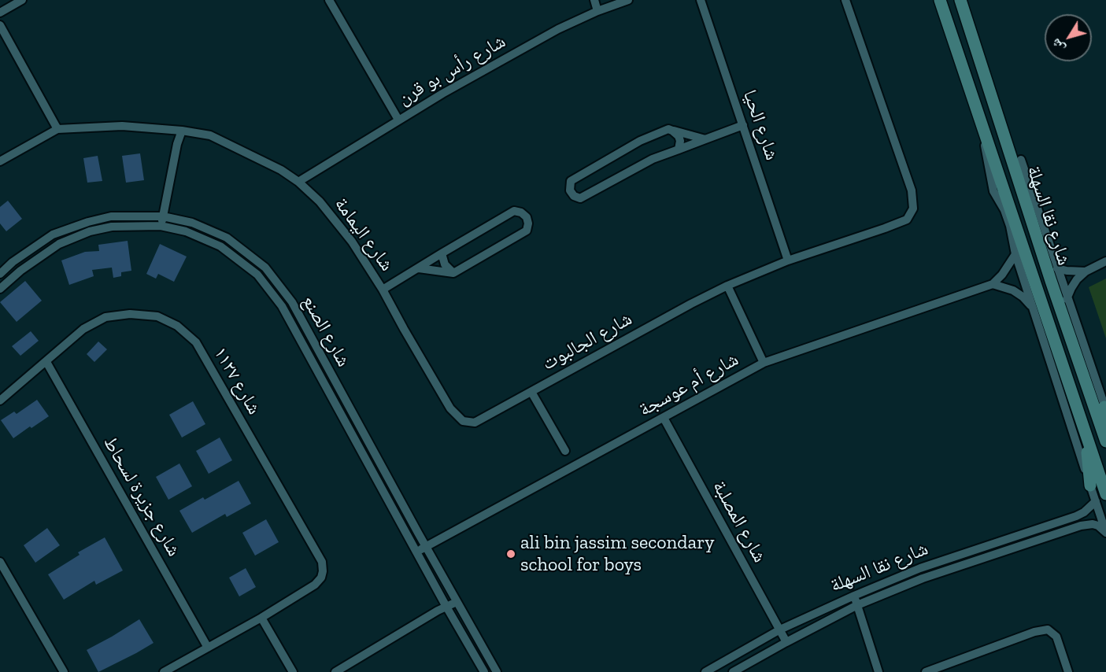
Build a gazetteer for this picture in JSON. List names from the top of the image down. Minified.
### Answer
{"streets":{"main road":["شارع نقا السهلة"],"street":["شارع رأس بو قرن","شارع الحيا","شارع اليمامة","شارع الصنع","شارع الجالبوت","شارع ١١٢٧","شارع أم عوسجة","شارع جزيرة لسحاط","شارع المصلبة"]},"crossings":[["شارع رأس بو قرن","شارع اليمامة"],["شارع الحيا","شارع الجالبوت"],["شارع نقا السهلة","شارع المصلبة"],["شارع اليمامة","شارع الجالبوت"],["شارع الصنع","شارع أم عوسجة"],["شارع ١١٢٧","شارع جزيرة لسحاط"],["شارع أم عوسجة","شارع المصلبة"]],"places":["ali bin jassim secondary school for boys"],"north":"bottom left"}
